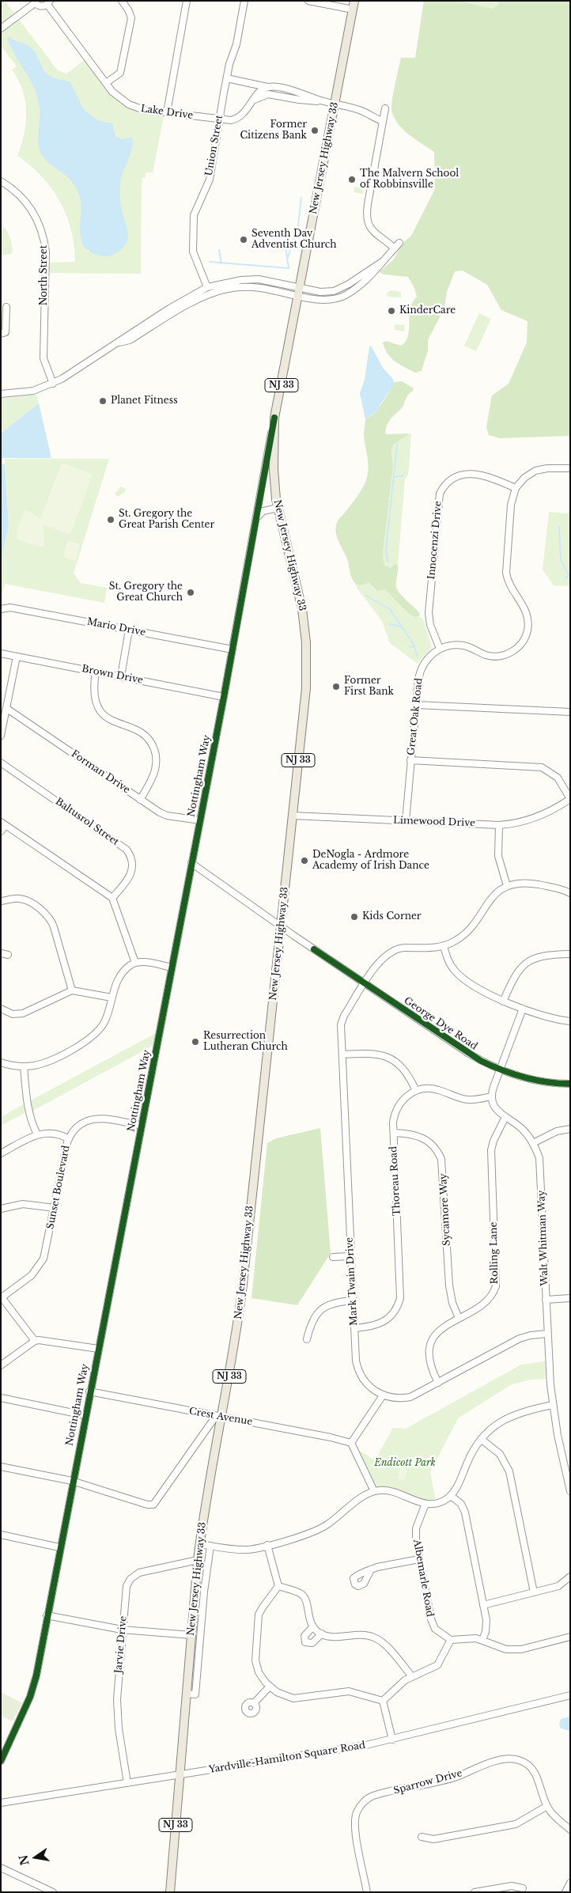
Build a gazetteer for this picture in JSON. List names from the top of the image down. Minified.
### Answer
{"streets":{"main road":["New Jersey Highway 33","NJ 33"],"street":["Lake Drive","Union Street","North Street","Innocenzi Drive","Mario Drive","Brown Drive","Great Oak Road","Forman Drive","Nottingham Way","Baltusrol Street","Limewood Drive","George Dye Road","Thoreau Road","Sunset Boulevard","Sycamore Way","Walt Whitman Way","Rolling Lane","Mark Twain Drive","Crest Avenue","Albemarle Road","Jarvie Drive","Yardville-Hamilton Square Road","Sparrow Drive"]},"crossings":[["Lake Drive","Union Street"],["New Jersey Highway 33","Nottingham Way"],["New Jersey Highway 33","Limewood Drive"],["New Jersey Highway 33","George Dye Road"],["New Jersey Highway 33","Crest Avenue"],["New Jersey Highway 33","Jarvie Drive"],["New Jersey Highway 33","Yardville-Hamilton Square Road"],["Innocenzi Drive","Great Oak Road"],["Mario Drive","Nottingham Way"],["Brown Drive","Nottingham Way"],["Great Oak Road","Limewood Drive"],["Forman Drive","Nottingham Way"],["Nottingham Way","George Dye Road"],["Nottingham Way","Sunset Boulevard"],["Nottingham Way","Crest Avenue"],["George Dye Road","Mark Twain Drive"],["Thoreau Road","Sycamore Way"],["Thoreau Road","Mark Twain Drive"],["Sycamore Way","Rolling Lane"],["Walt Whitman Way","Rolling Lane"],["Jarvie Drive","Yardville-Hamilton Square Road"]],"parks":["Endicott Park"],"places":["Former Citizens Bank","The Malvern School of Robbinsville","Seventh Day Adventist Church","KinderCare","Planet Fitness","St. Gregory the Great Parish Center","St. Gregory the Great Church","Former First Bank","DeNogla - Ardmore Academy of Irish Dance","Kids Corner","Resurrection Lutheran Church"],"north":"left"}
